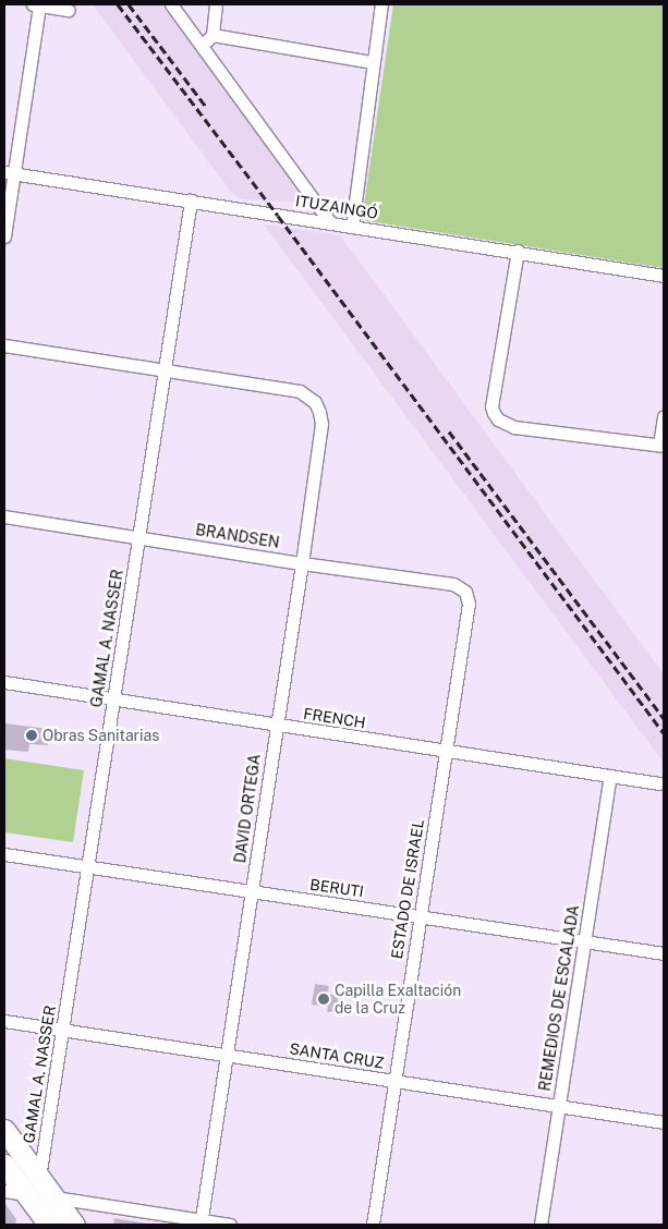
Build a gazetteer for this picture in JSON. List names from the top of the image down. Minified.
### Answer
{"streets":{"street":["ITUZAINGÓ","BRANDSEN","GAMAL A. NASSER","FRENCH","DAVID ORTEGA","BERUTI","ESTADO DE ISRAEL","REMEDIOS DE ESCALADA","SANTA CRUZ"]},"crossings":[["ITUZAINGÓ","GAMAL A. NASSER"],["BRANDSEN","GAMAL A. NASSER"],["BRANDSEN","DAVID ORTEGA"],["BRANDSEN","ESTADO DE ISRAEL"],["GAMAL A. NASSER","FRENCH"],["GAMAL A. NASSER","DAVID ORTEGA"],["GAMAL A. NASSER","BERUTI"],["GAMAL A. NASSER","SANTA CRUZ"],["FRENCH","DAVID ORTEGA"],["FRENCH","ESTADO DE ISRAEL"],["FRENCH","REMEDIOS DE ESCALADA"],["DAVID ORTEGA","BERUTI"],["DAVID ORTEGA","SANTA CRUZ"],["BERUTI","ESTADO DE ISRAEL"],["BERUTI","REMEDIOS DE ESCALADA"],["ESTADO DE ISRAEL","SANTA CRUZ"],["REMEDIOS DE ESCALADA","SANTA CRUZ"]],"places":["Obras Sanitarias","Capilla Exaltación de la Cruz"]}
